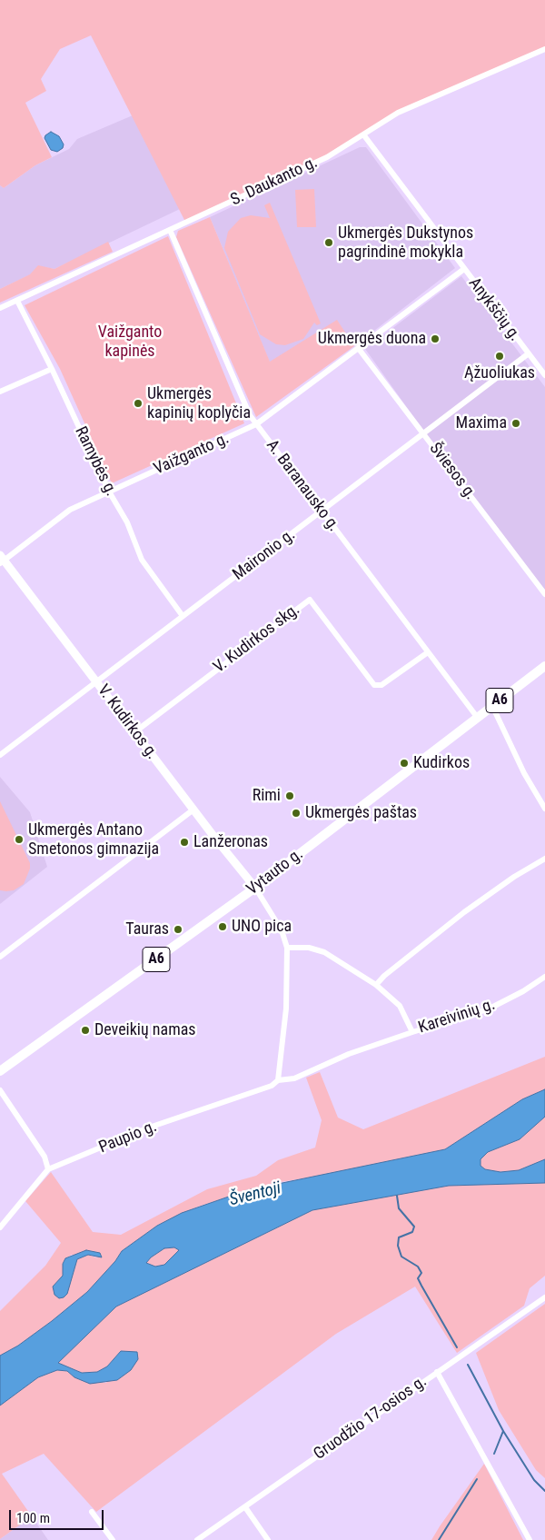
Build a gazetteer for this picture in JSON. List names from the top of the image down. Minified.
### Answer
{"streets":{"main road":["A6","Vytauto g."],"street":["S. Daukanto g.","Anykščių g.","Vaižganto g.","Ramybės g.","Šviesos g.","A. Baranausko g.","Maironio g.","V. Kudirkos skg.","V. Kudirkos g.","Kareivinių g.","Paupio g.","Gruodžio 17-osios g."]},"crossings":[["S. Daukanto g.","Anykščių g."],["S. Daukanto g.","Ramybės g."],["S. Daukanto g.","A. Baranausko g."],["Anykščių g.","Vaižganto g."],["Anykščių g.","Maironio g."],["Vaižganto g.","Ramybės g."],["Vaižganto g.","Šviesos g."],["Vaižganto g.","A. Baranausko g."],["Vaižganto g.","V. Kudirkos g."],["Ramybės g.","Maironio g."],["Šviesos g.","Maironio g."],["A. Baranausko g.","Maironio g."],["A. Baranausko g.","V. Kudirkos skg."],["A. Baranausko g.","Vytauto g."],["Maironio g.","V. Kudirkos g."],["V. Kudirkos skg.","V. Kudirkos g."],["V. Kudirkos g.","Vytauto g."],["Kareivinių g.","Paupio g."]],"water":["Šventoji"],"parks":["Vaižganto kapinės"],"places":["Ukmergės Dukstynos pagrindinė mokykla","Ukmergės duona","Ąžuoliukas","Ukmergės kapinių koplyčia","Maxima","Kudirkos","Rimi","Ukmergės paštas","Ukmergės Antano Smetonos gimnazija","Lanžeronas","UNO pica","Tauras","Deveikių namas"],"scale_bar":"100 m"}
